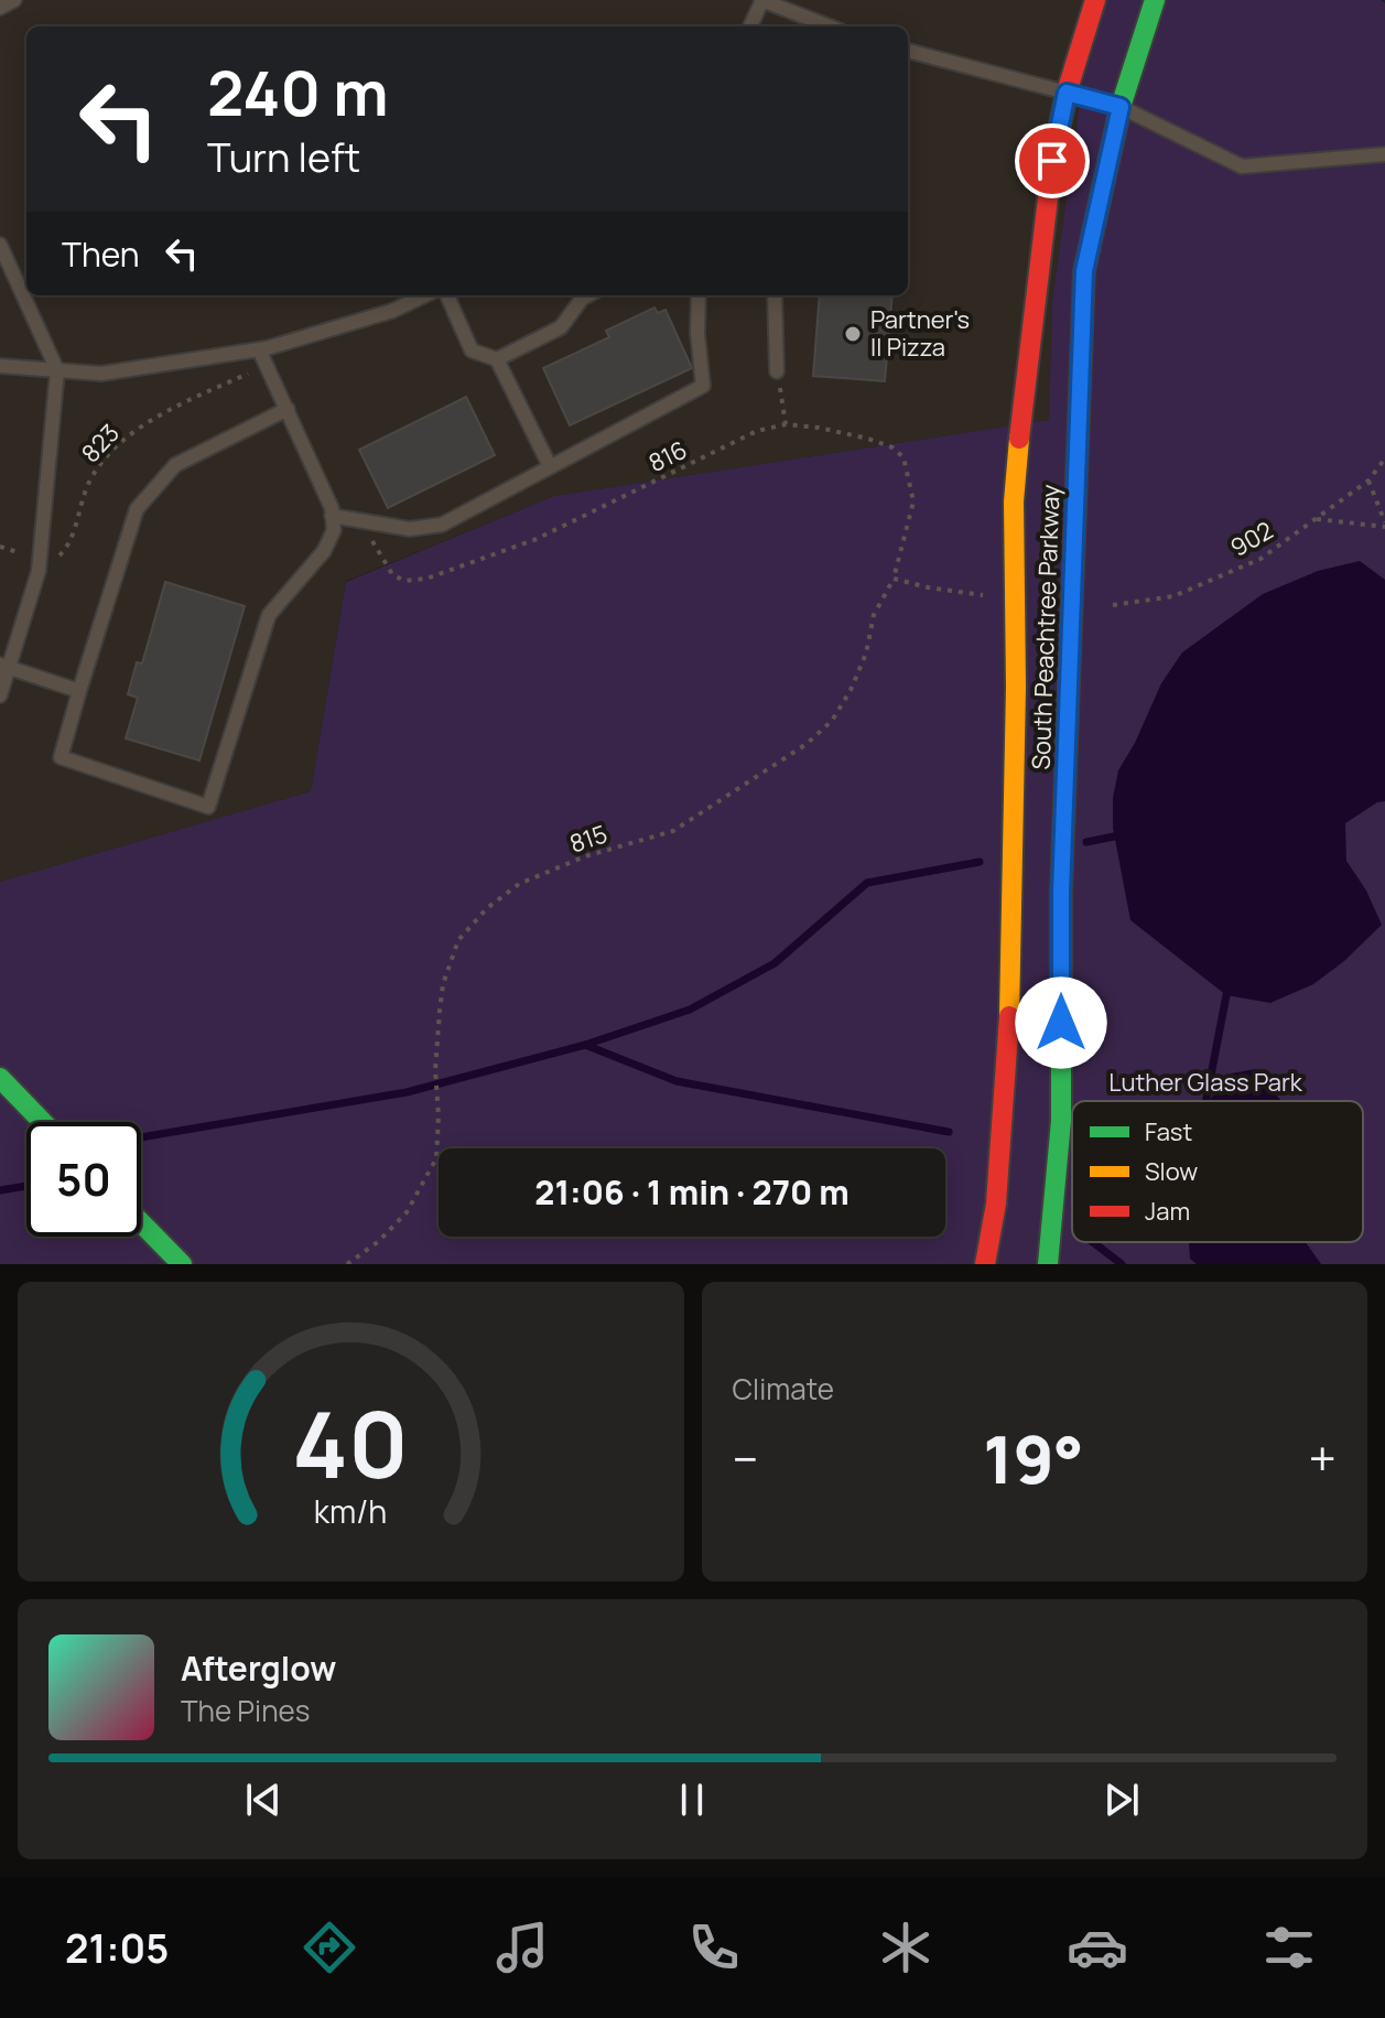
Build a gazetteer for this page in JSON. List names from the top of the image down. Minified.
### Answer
{"streets":{"main road":["South Peachtree Parkway"],"path":["823","816","902","815"]},"crossings":[["816","815"]],"parks":["Luther Glass Park"],"places":["Partner's II Pizza"],"legend":["Fast","Slow","Jam"],"page":{"turn":["240 m","Turn left"],"then":"Then","limit":"50","trip":"21:06 · 1 min · 270 m","tile":"Climate","heat":["−","19°","+"],"song":["Afterglow","The Pines"],"tabs":"21:05","gauge":["40","km/h"]}}
